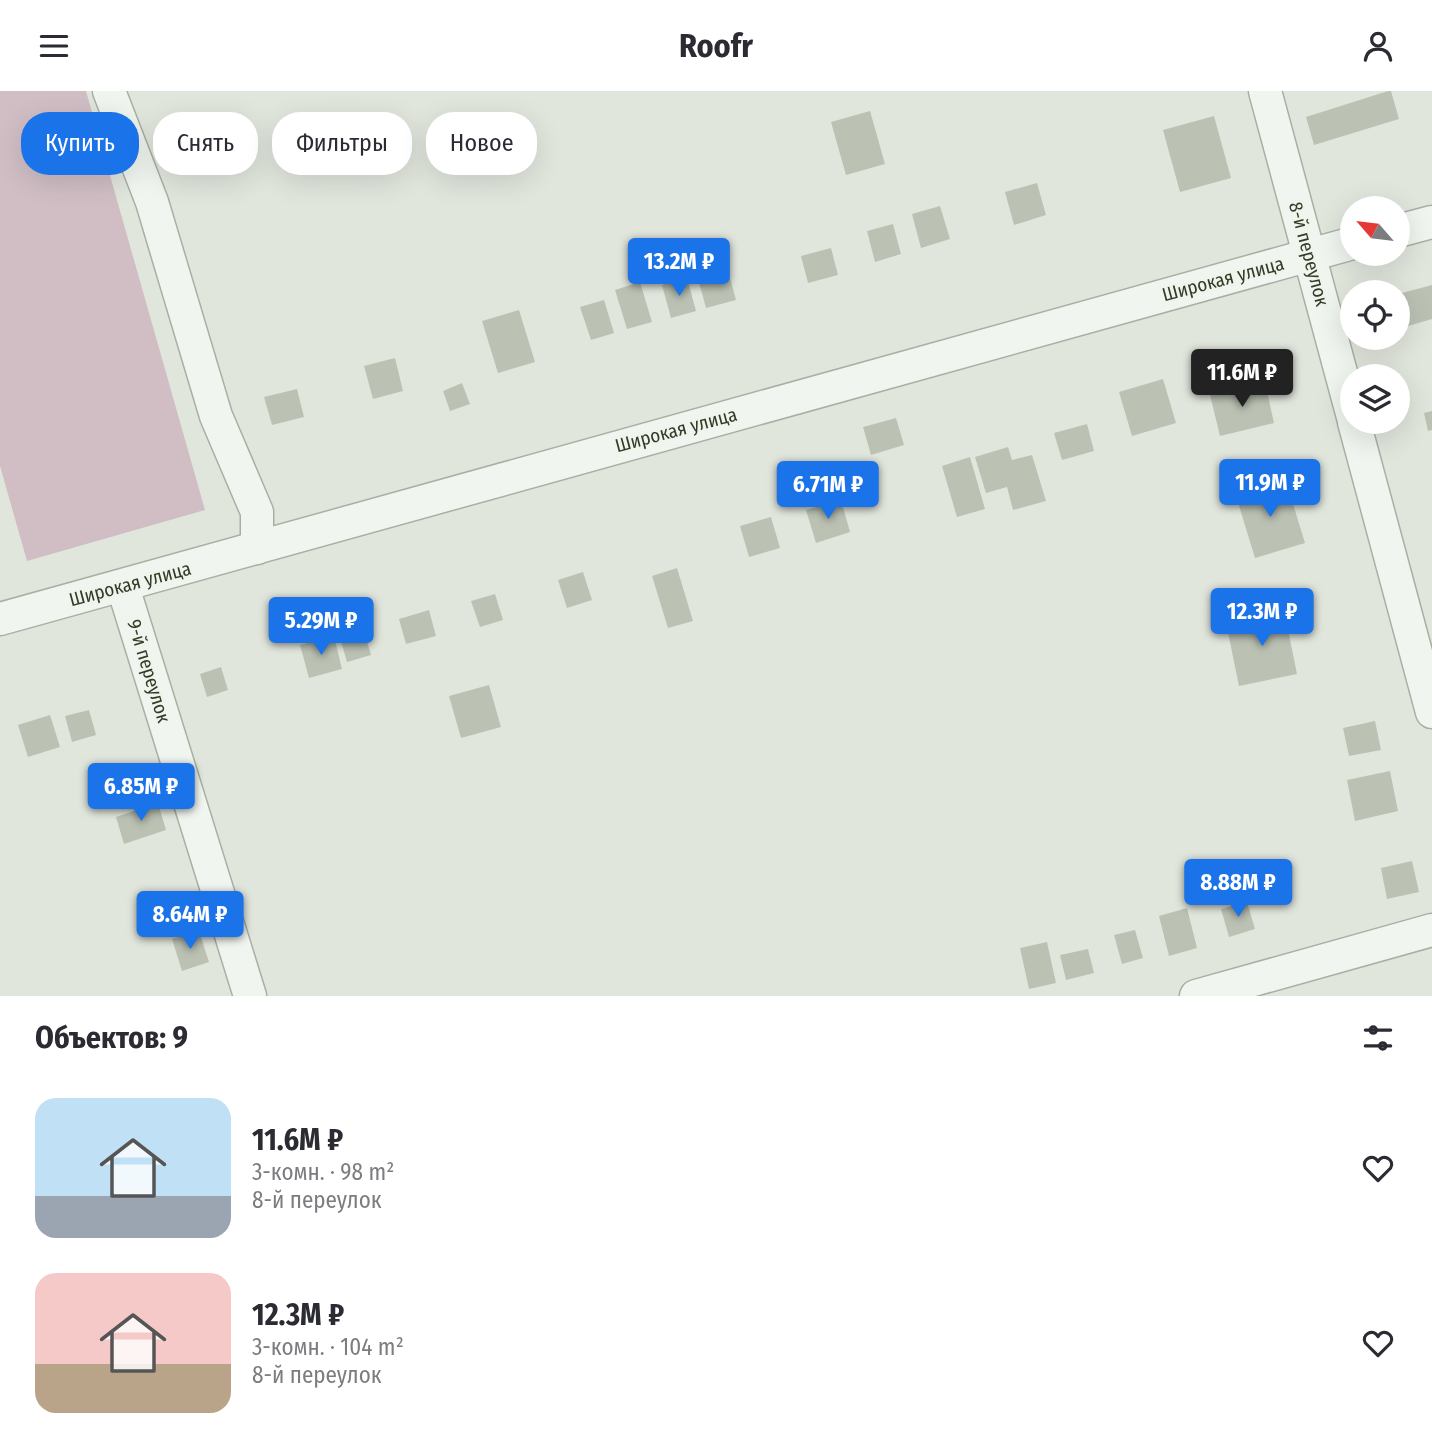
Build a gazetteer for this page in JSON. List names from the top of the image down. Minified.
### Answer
{"streets":{"street":["8-й переулок","Широкая улица","9-й переулок"]},"crossings":[["8-й переулок","Широкая улица"],["Широкая улица","9-й переулок"]],"north":"top left","page":{"header":"Roofr","chip":["Купить","Снять","Фильтры","Новое"],"price":["13.2M ₽","11.6M ₽","11.9M ₽","6.71M ₽","12.3M ₽","5.29M ₽","6.85M ₽","8.88M ₽","8.64M ₽"],"heading":"Объектов: 9","list":[{"name":"11.6M ₽","note":"3-комн. · 98 m² · 8-й переулок"},{"name":"12.3M ₽","note":"3-комн. · 104 m² · 8-й переулок"}]}}
